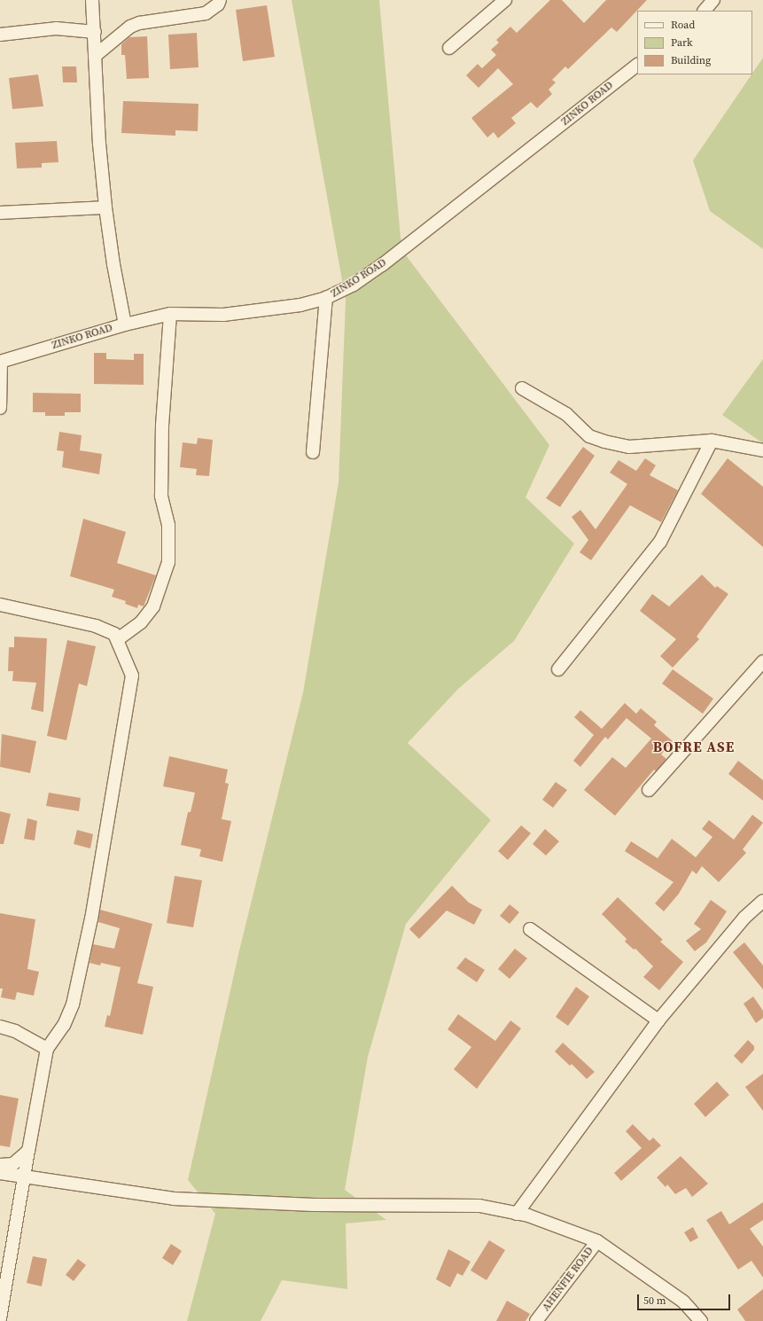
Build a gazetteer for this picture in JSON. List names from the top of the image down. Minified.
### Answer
{"streets":{"street":["ZINKO ROAD","AHENFIE ROAD"]},"districts":["BOFRE ASE"],"legend":["Road","Park","Building"],"scale_bar":"50 m"}
